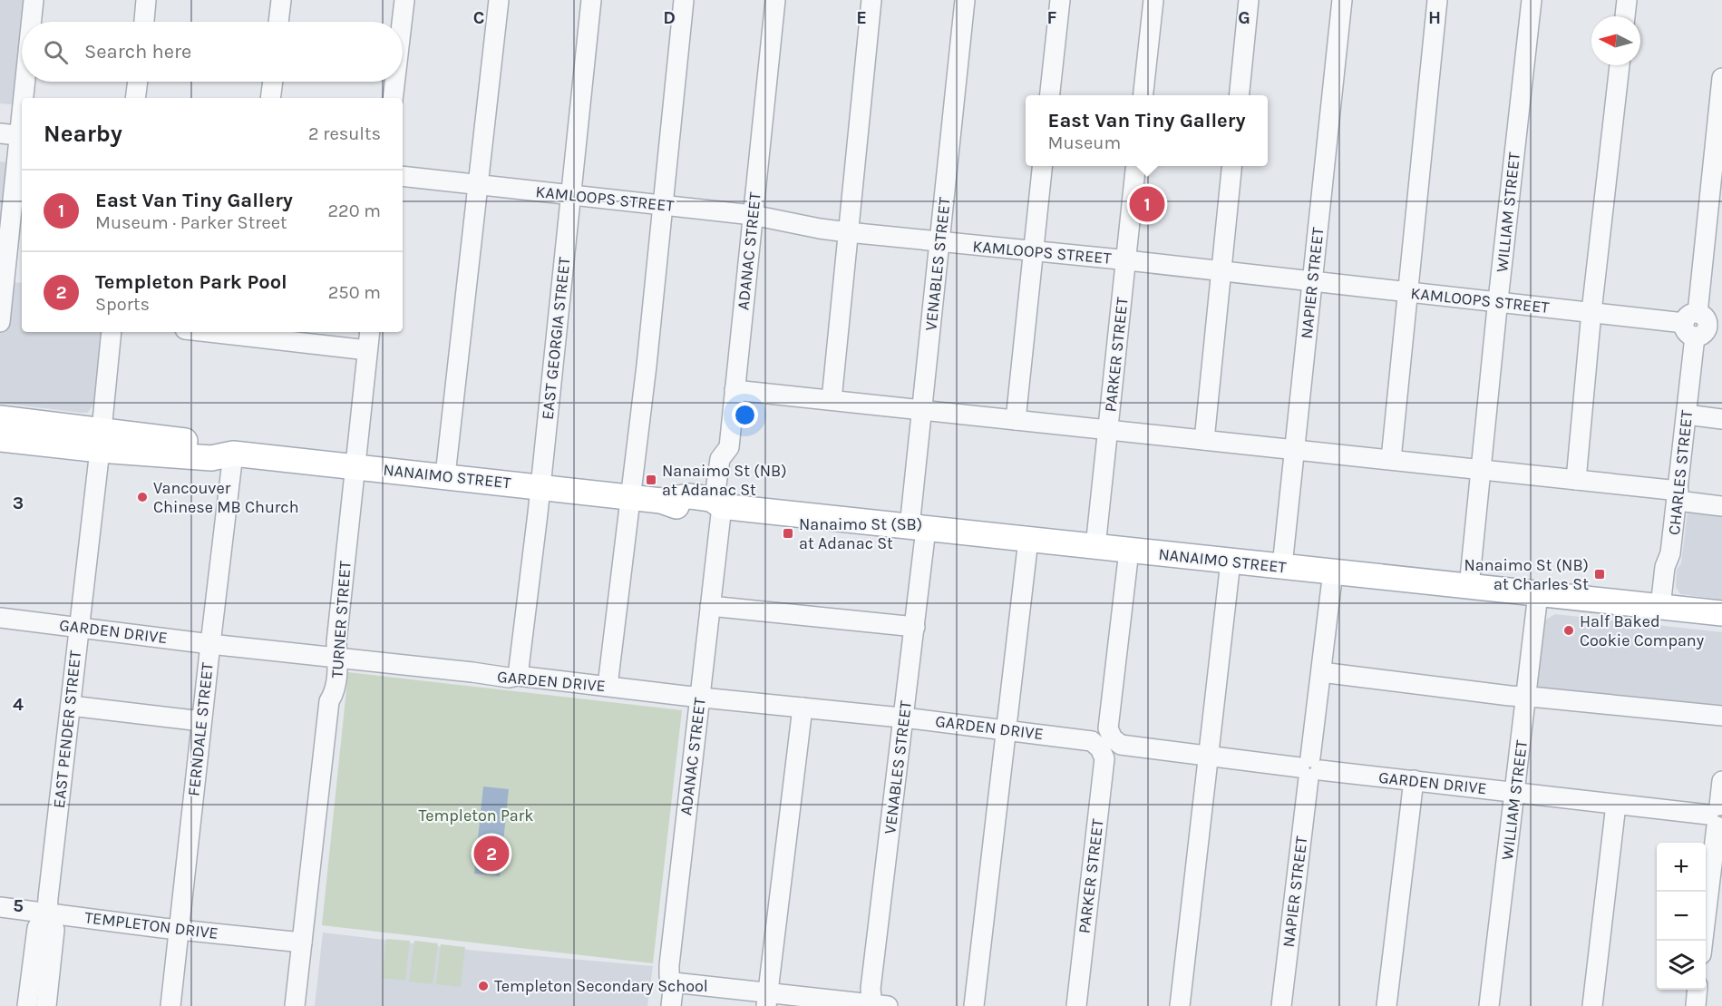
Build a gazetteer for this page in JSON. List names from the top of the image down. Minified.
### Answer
{"streets":{"main road":["NANAIMO STREET"],"street":["KAMLOOPS STREET","WILLIAM STREET","ADANAC STREET","VENABLES STREET","NAPIER STREET","EAST GEORGIA STREET","PARKER STREET","CHARLES STREET","TURNER STREET","GARDEN DRIVE","EAST PENDER STREET","FERNDALE STREET","TEMPLETON DRIVE"]},"crossings":[["KAMLOOPS STREET","WILLIAM STREET"],["KAMLOOPS STREET","ADANAC STREET"],["KAMLOOPS STREET","VENABLES STREET"],["KAMLOOPS STREET","NAPIER STREET"],["KAMLOOPS STREET","EAST GEORGIA STREET"],["KAMLOOPS STREET","PARKER STREET"],["KAMLOOPS STREET","CHARLES STREET"],["WILLIAM STREET","NANAIMO STREET"],["WILLIAM STREET","GARDEN DRIVE"],["ADANAC STREET","NANAIMO STREET"],["ADANAC STREET","GARDEN DRIVE"],["VENABLES STREET","NANAIMO STREET"],["VENABLES STREET","GARDEN DRIVE"],["NAPIER STREET","NANAIMO STREET"],["NAPIER STREET","GARDEN DRIVE"],["EAST GEORGIA STREET","NANAIMO STREET"],["EAST GEORGIA STREET","GARDEN DRIVE"],["PARKER STREET","NANAIMO STREET"],["PARKER STREET","GARDEN DRIVE"],["CHARLES STREET","NANAIMO STREET"],["NANAIMO STREET","TURNER STREET"],["NANAIMO STREET","EAST PENDER STREET"],["NANAIMO STREET","FERNDALE STREET"],["TURNER STREET","GARDEN DRIVE"],["TURNER STREET","TEMPLETON DRIVE"],["GARDEN DRIVE","EAST PENDER STREET"],["GARDEN DRIVE","FERNDALE STREET"],["EAST PENDER STREET","TEMPLETON DRIVE"],["FERNDALE STREET","TEMPLETON DRIVE"]],"parks":["Templeton Park"],"places":{"transit":["Nanaimo St (NB) at Adanac St","Nanaimo St (SB) at Adanac St","Nanaimo St (NB) at Charles St"],"other":["Vancouver Chinese MB Church","Half Baked Cookie Company","Templeton Secondary School"]},"north":"left","page":{"search":"Search here","popup":["East Van Tiny Gallery","Museum"],"heading":["Nearby","2 results"],"list":[{"mark":"1","name":"East Van Tiny Gallery","note":"Museum · Parker Street","value":"220 m"},{"mark":"2","name":"Templeton Park Pool","note":"Sports","value":"250 m"}],"pins":["1","2"],"map_buttons":["+","−"]},"grid":{"columns":["C","D","E","F","G","H"],"rows":["3","4","5"]}}
